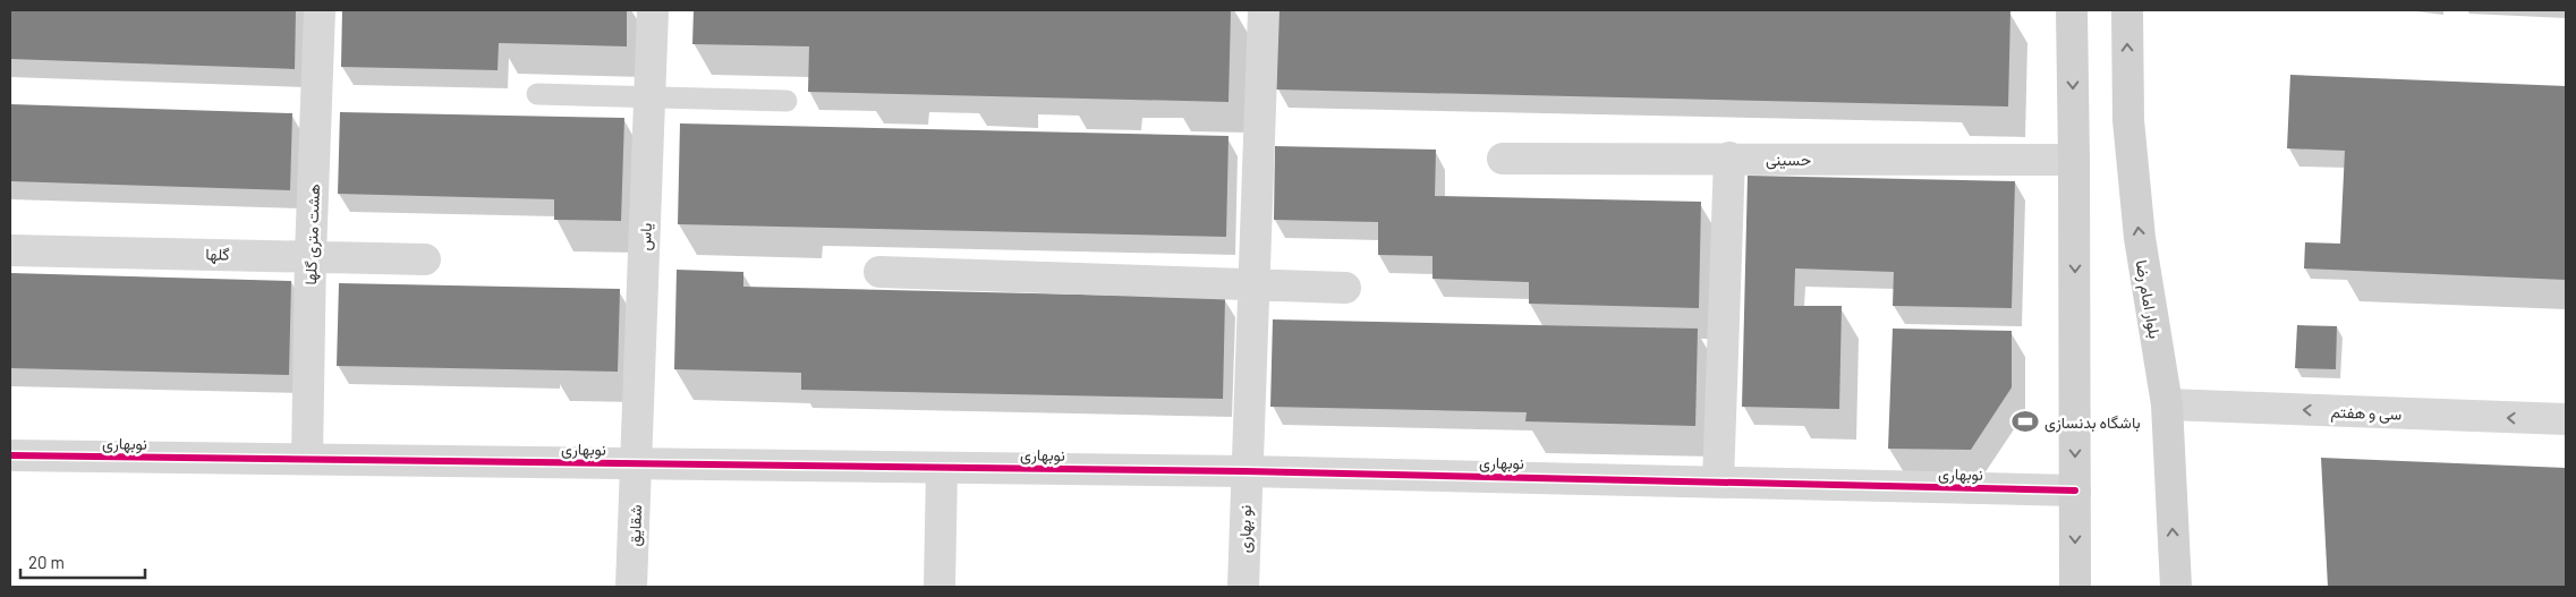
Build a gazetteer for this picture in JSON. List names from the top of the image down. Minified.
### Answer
{"streets":{"main road":["بلوار امام رضا"],"street":["حسینی","هشت متری گلها","یاس","گلها","سی و هفتم","نوبهاری","شقایق","نو بهاری"]},"crossings":[["هشت متری گلها","گلها"],["هشت متری گلها","نوبهاری"],["یاس","نوبهاری"],["یاس","شقایق"],["بلوار امام رضا","سی و هفتم"],["نوبهاری","شقایق"],["نوبهاری","نو بهاری"]],"one_way":["سی و هفتم"],"places":{"sports":["باشگاه بدنسازی"]},"scale_bar":"20 m"}
